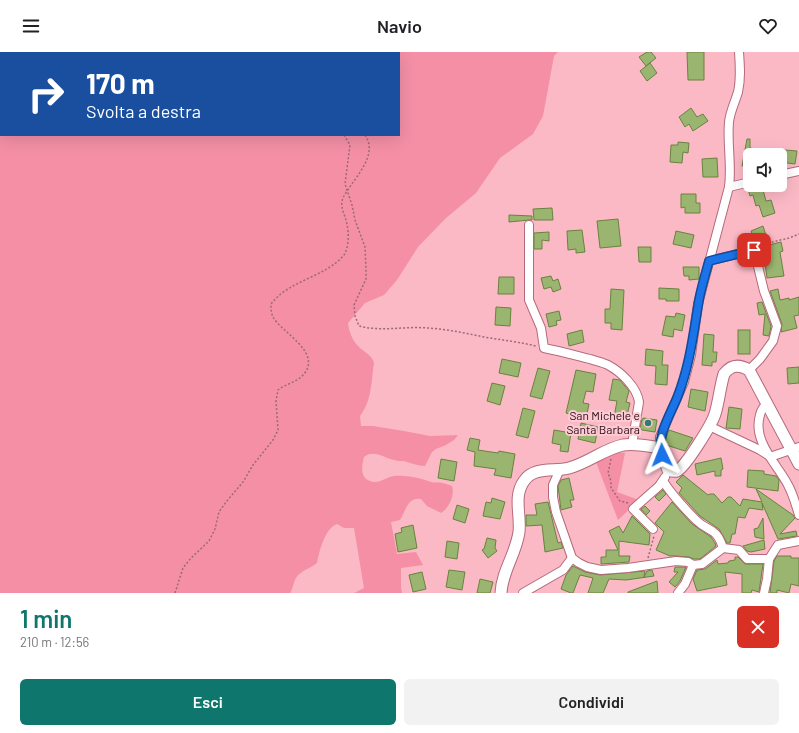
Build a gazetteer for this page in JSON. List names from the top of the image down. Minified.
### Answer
{"places":["San Michele e Santa Barbara"],"page":{"header":"Navio","turn":["170 m","Svolta a destra"],"heading":["1 min","210 m · 12:56"],"buttons":["Esci","Condividi"]}}
